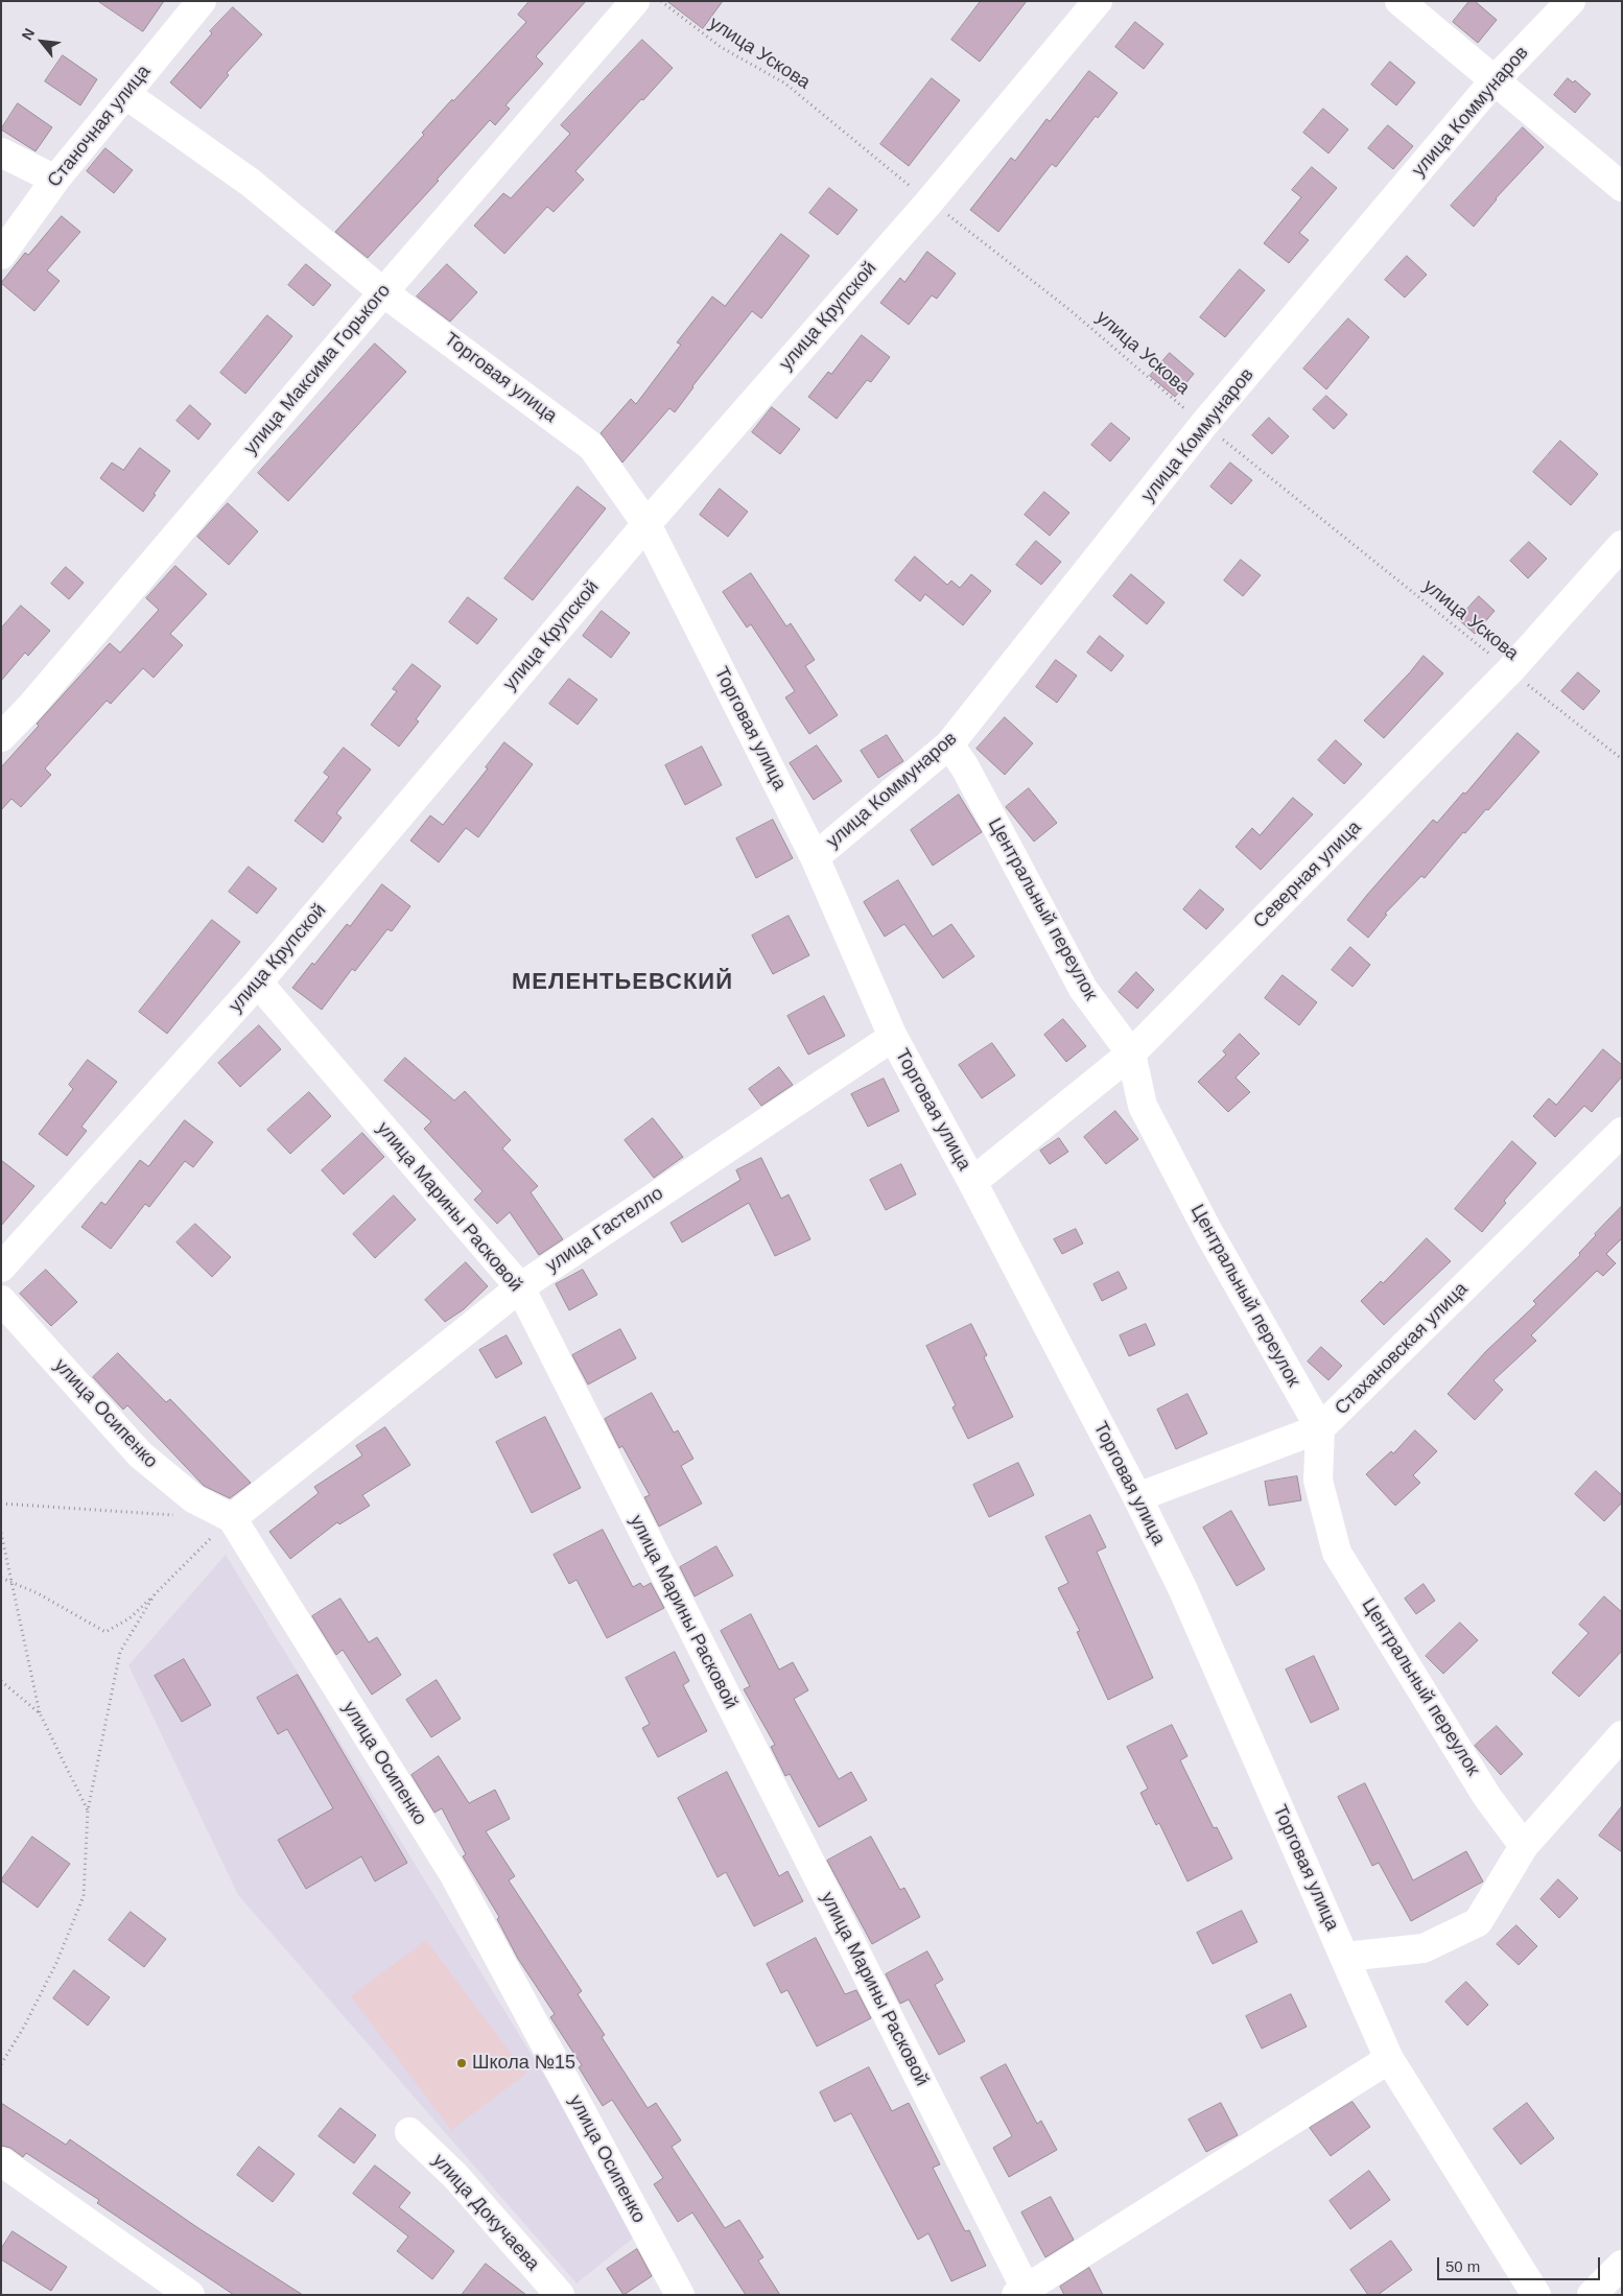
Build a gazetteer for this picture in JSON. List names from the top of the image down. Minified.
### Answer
{"streets":{"street":["улица Коммунаров","Станочная улица","улица Крупской","улица Максима Горького","Торговая улица","Северная улица","Центральный переулок","улица Марины Расковой","улица Гастелло","Стахановская улица","улица Осипенко","улица Докучаева"],"path":["улица Ускова"]},"crossings":[["улица Ускова","улица Коммунаров"],["улица Ускова","улица Крупской"],["улица Ускова","Северная улица"],["улица Коммунаров","Торговая улица"],["улица Коммунаров","Центральный переулок"],["Станочная улица","Торговая улица"],["улица Крупской","Торговая улица"],["улица Крупской","улица Марины Расковой"],["улица Максима Горького","Торговая улица"],["Торговая улица","Северная улица"],["Торговая улица","улица Гастелло"],["Торговая улица","Стахановская улица"],["Северная улица","Центральный переулок"],["Центральный переулок","Стахановская улица"],["улица Марины Расковой","улица Гастелло"],["улица Гастелло","улица Осипенко"]],"districts":["МЕЛЕНТЬЕВСКИЙ"],"places":["Школа №15"],"scale_bar":"50 m","north":"top left"}
